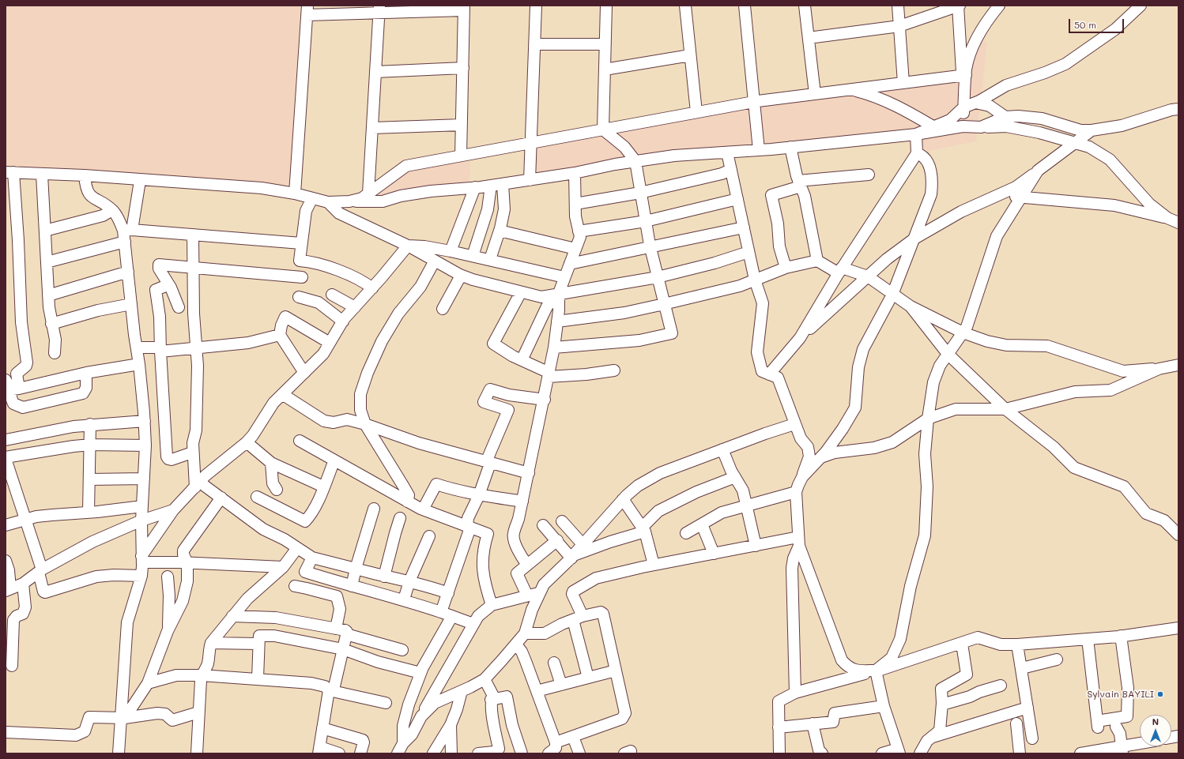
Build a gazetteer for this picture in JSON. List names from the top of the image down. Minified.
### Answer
{"places":["Sylvain BAYILI"],"scale_bar":"50 m","north":"top"}
